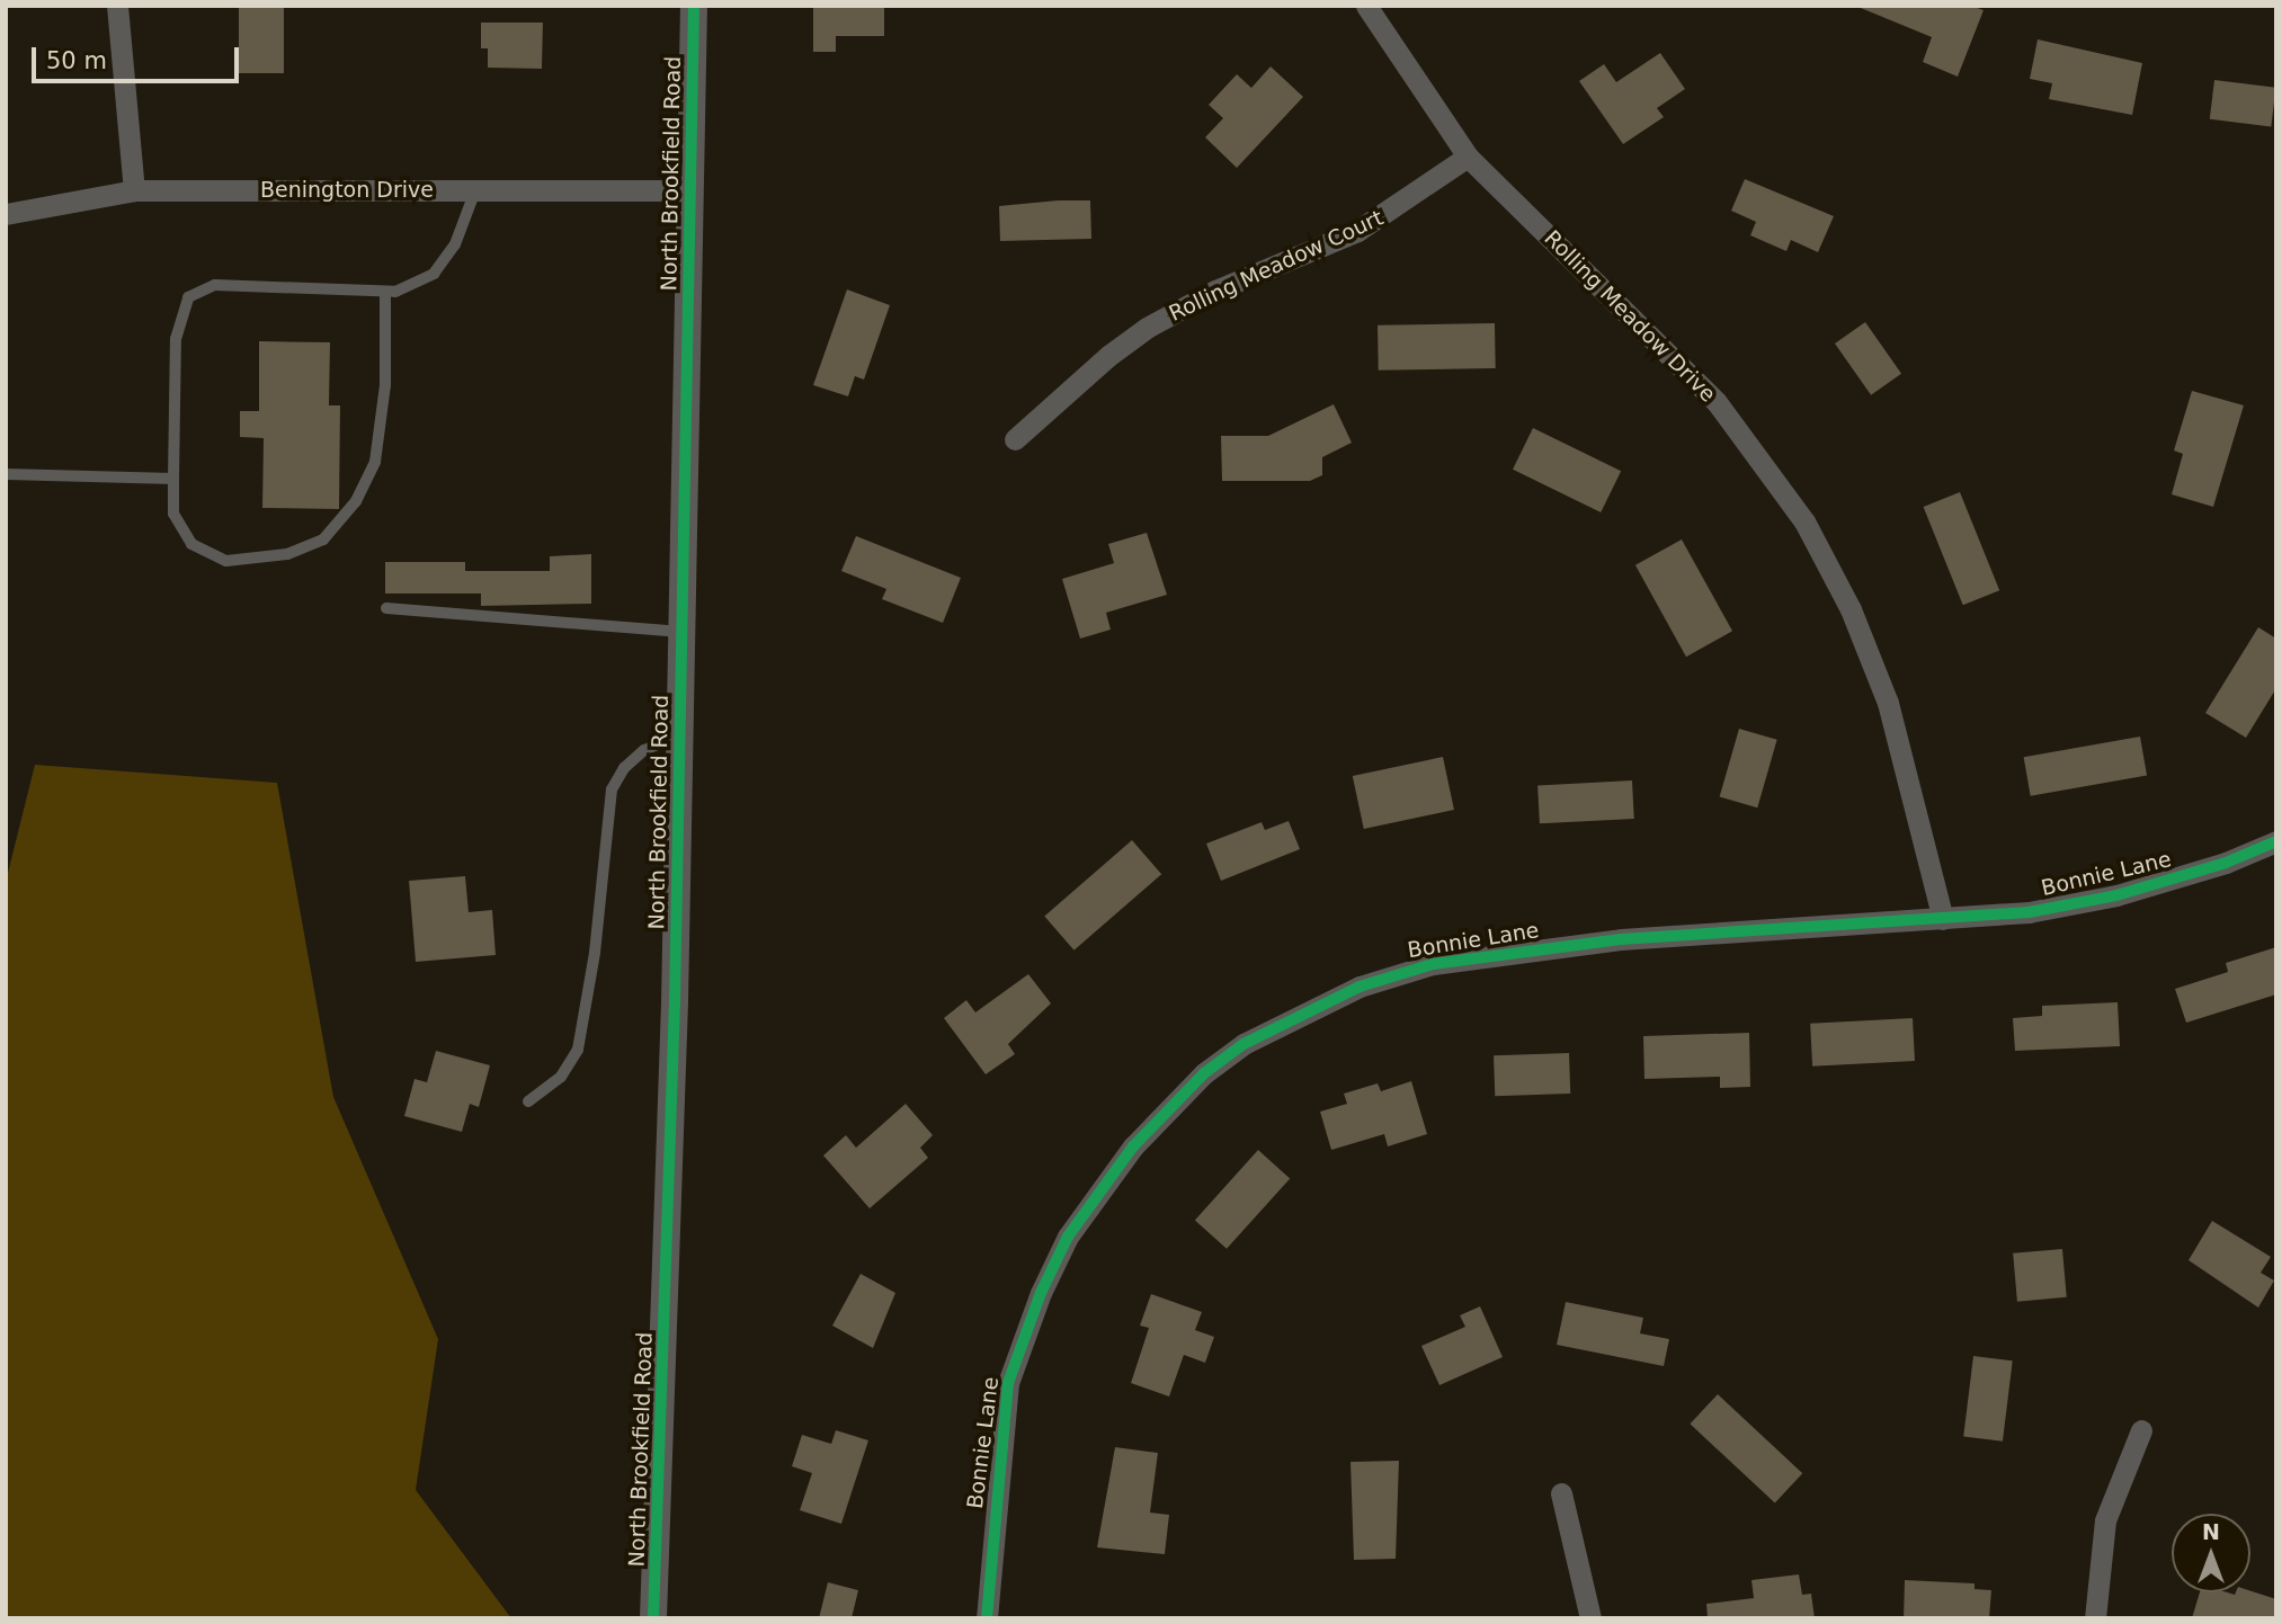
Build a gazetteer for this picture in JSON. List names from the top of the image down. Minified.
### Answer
{"streets":{"street":["North Brookfield Road","Benington Drive","Rolling Meadow Court","Rolling Meadow Drive","Bonnie Lane"]},"crossings":[["North Brookfield Road","Benington Drive"],["Rolling Meadow Court","Rolling Meadow Drive"],["Rolling Meadow Drive","Bonnie Lane"]],"scale_bar":"50 m","north":"top"}
